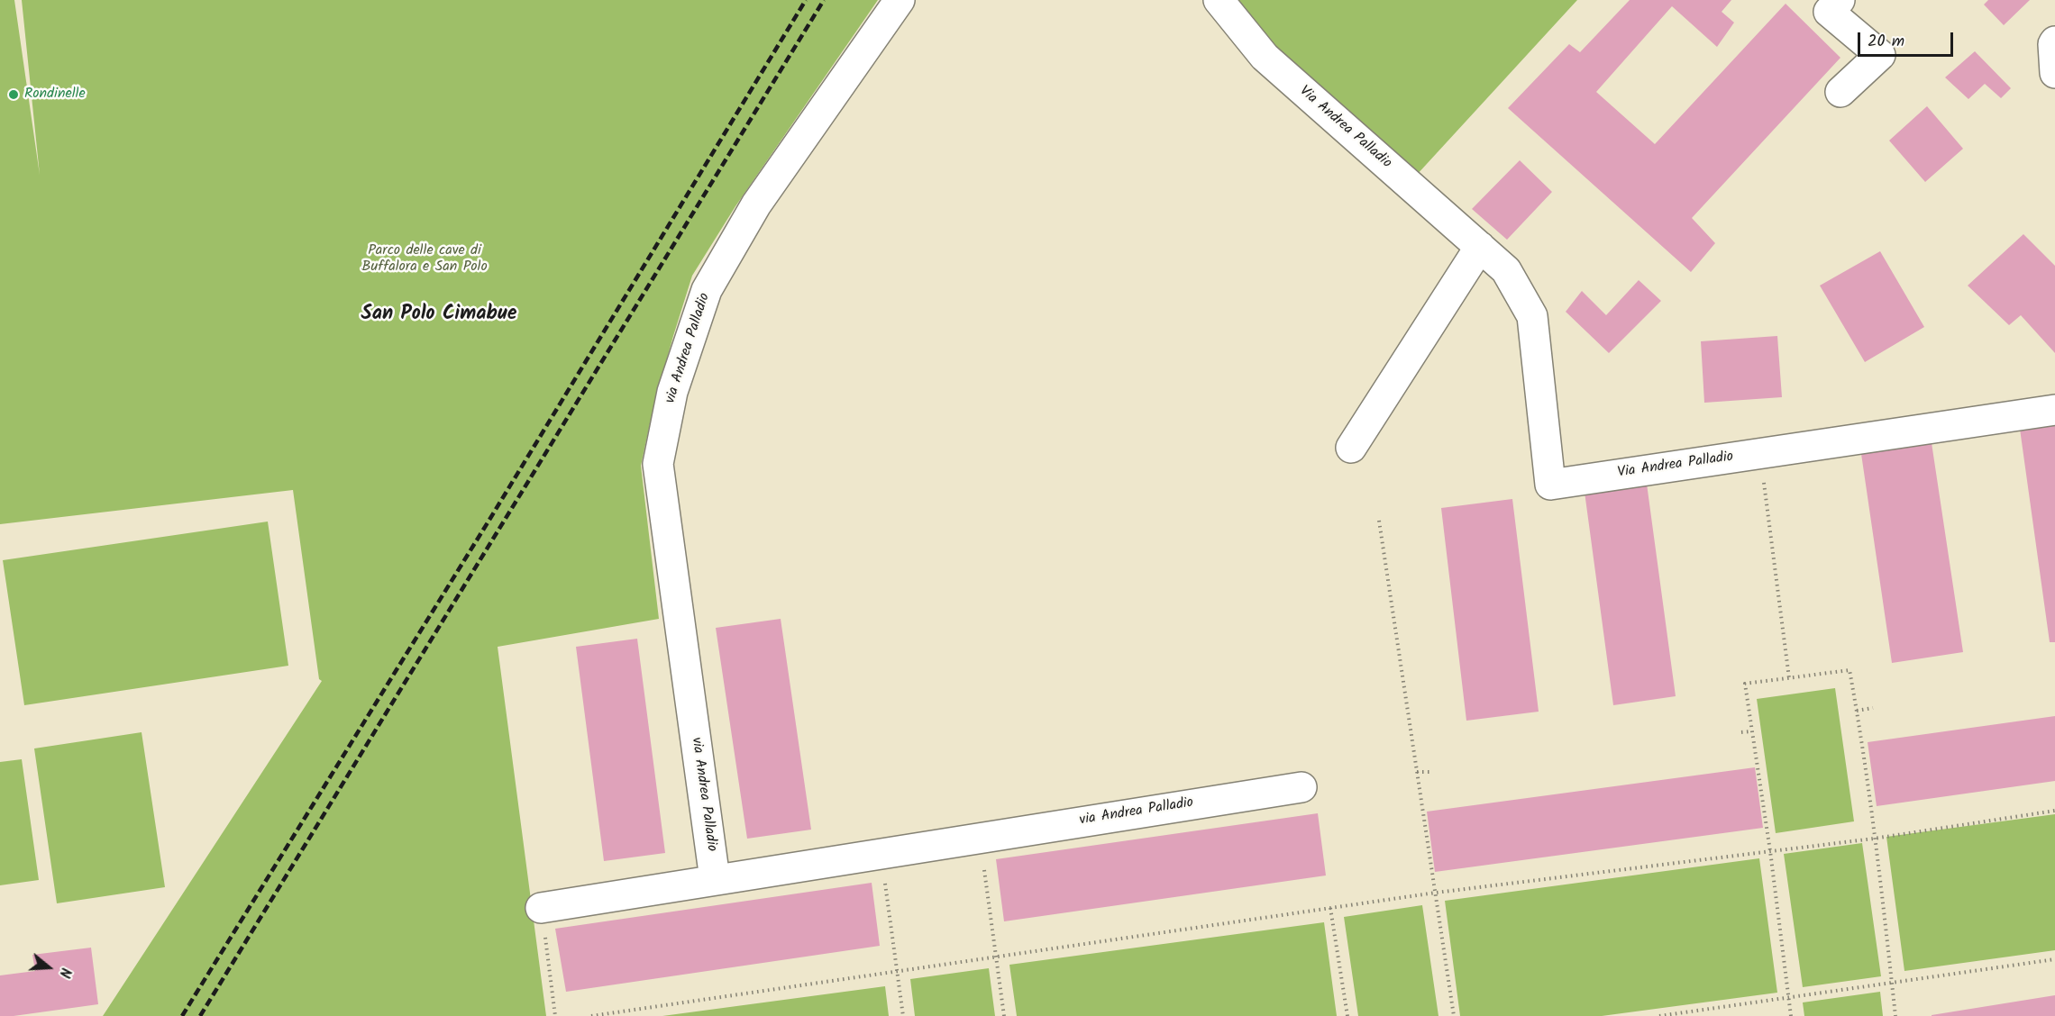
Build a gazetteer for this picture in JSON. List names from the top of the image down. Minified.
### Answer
{"streets":{"street":["Via Andrea Palladio","via Andrea Palladio"]},"districts":["San Polo Cimabue"],"parks":["Parco delle cave di Buffalora e San Polo"],"places":["Rondinelle"],"scale_bar":"20 m","north":"right"}
